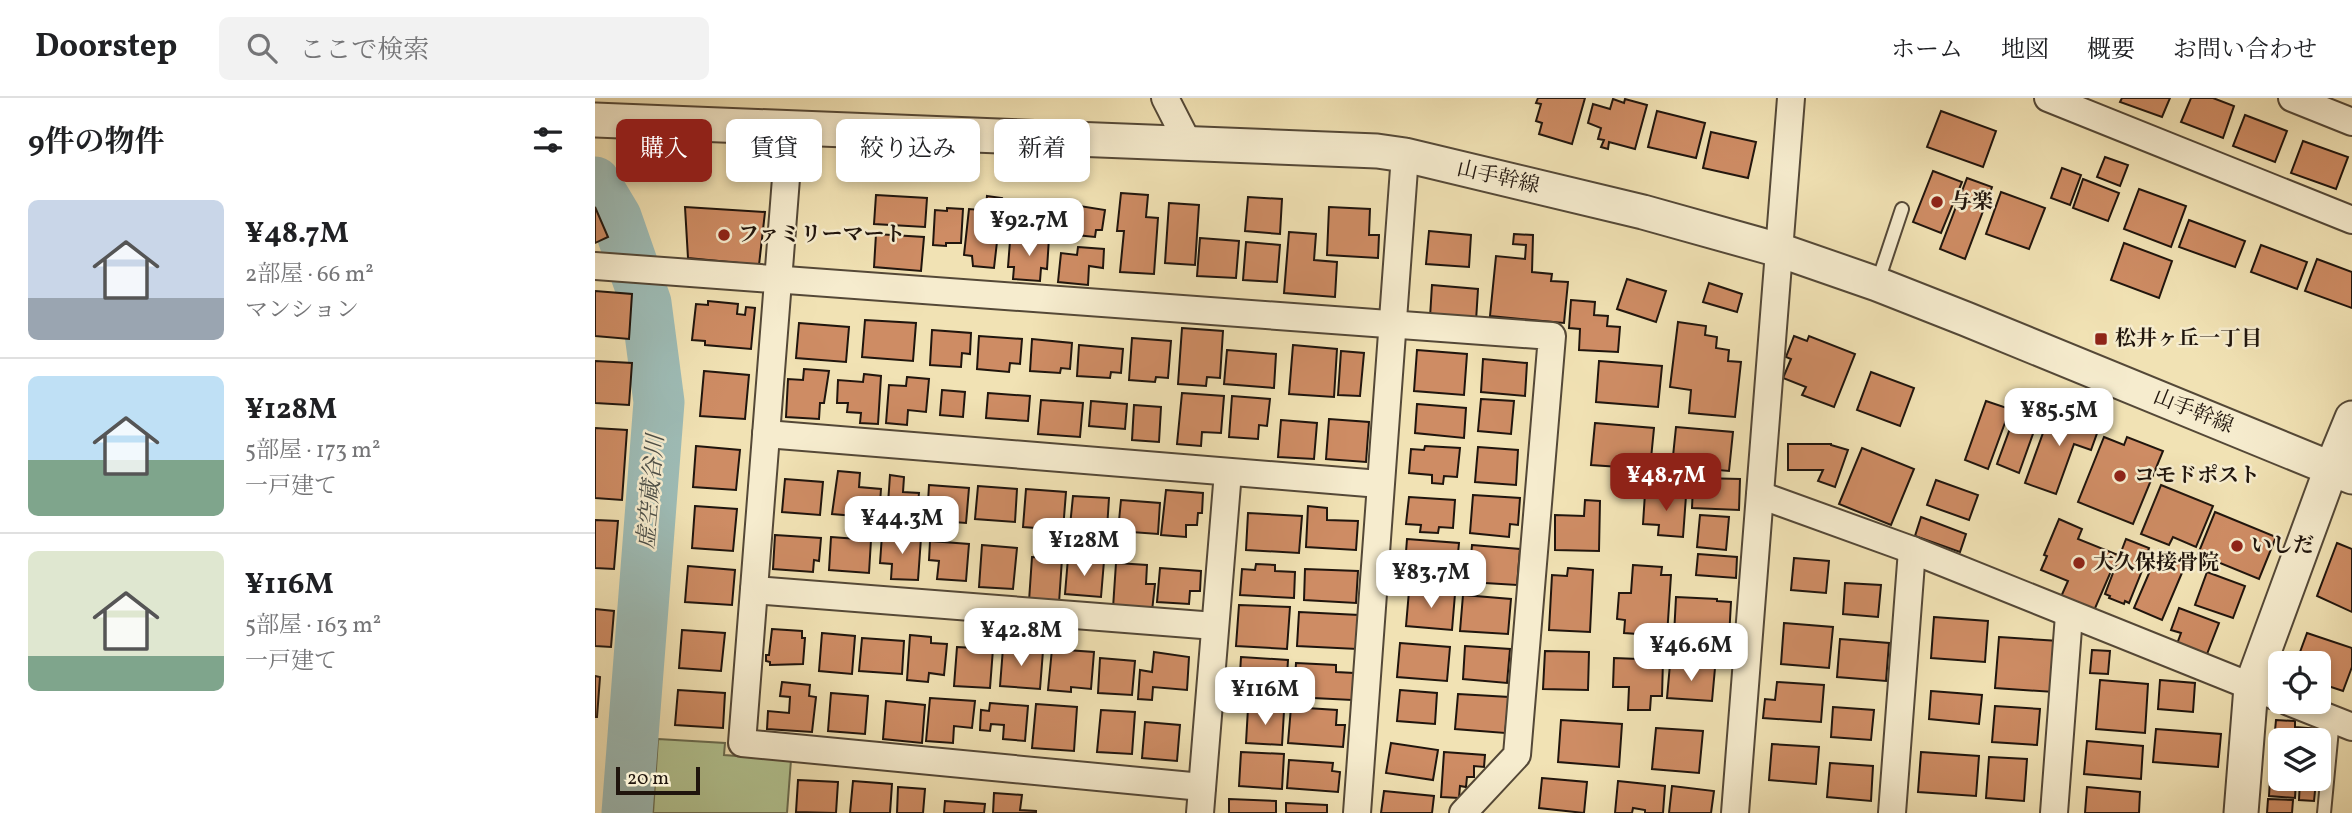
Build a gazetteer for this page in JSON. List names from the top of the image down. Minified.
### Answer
{"streets":{"street":["山手幹線"]},"water":["虚空蔵谷川"],"places":{"other":["与楽","ファミリーマート","コモドポスト","いしだ","大久保接骨院"],"transit":["松井ヶ丘一丁目"]},"scale_bar":"20 m","page":{"header":"Doorstep","search":"ここで検索","nav":["ホーム","地図","概要","お問い合わせ"],"heading":"9件の物件","chip":["購入","賃貸","絞り込み","新着"],"list":[{"name":"¥48.7M","note":"2部屋 · 66 m² · マンション"},{"name":"¥128M","note":"5部屋 · 173 m² · 一戸建て"},{"name":"¥116M","note":"5部屋 · 163 m² · 一戸建て"}],"price":["¥92.7M","¥85.5M","¥48.7M","¥44.3M","¥128M","¥83.7M","¥42.8M","¥46.6M","¥116M"],"scale":"20 m"}}
